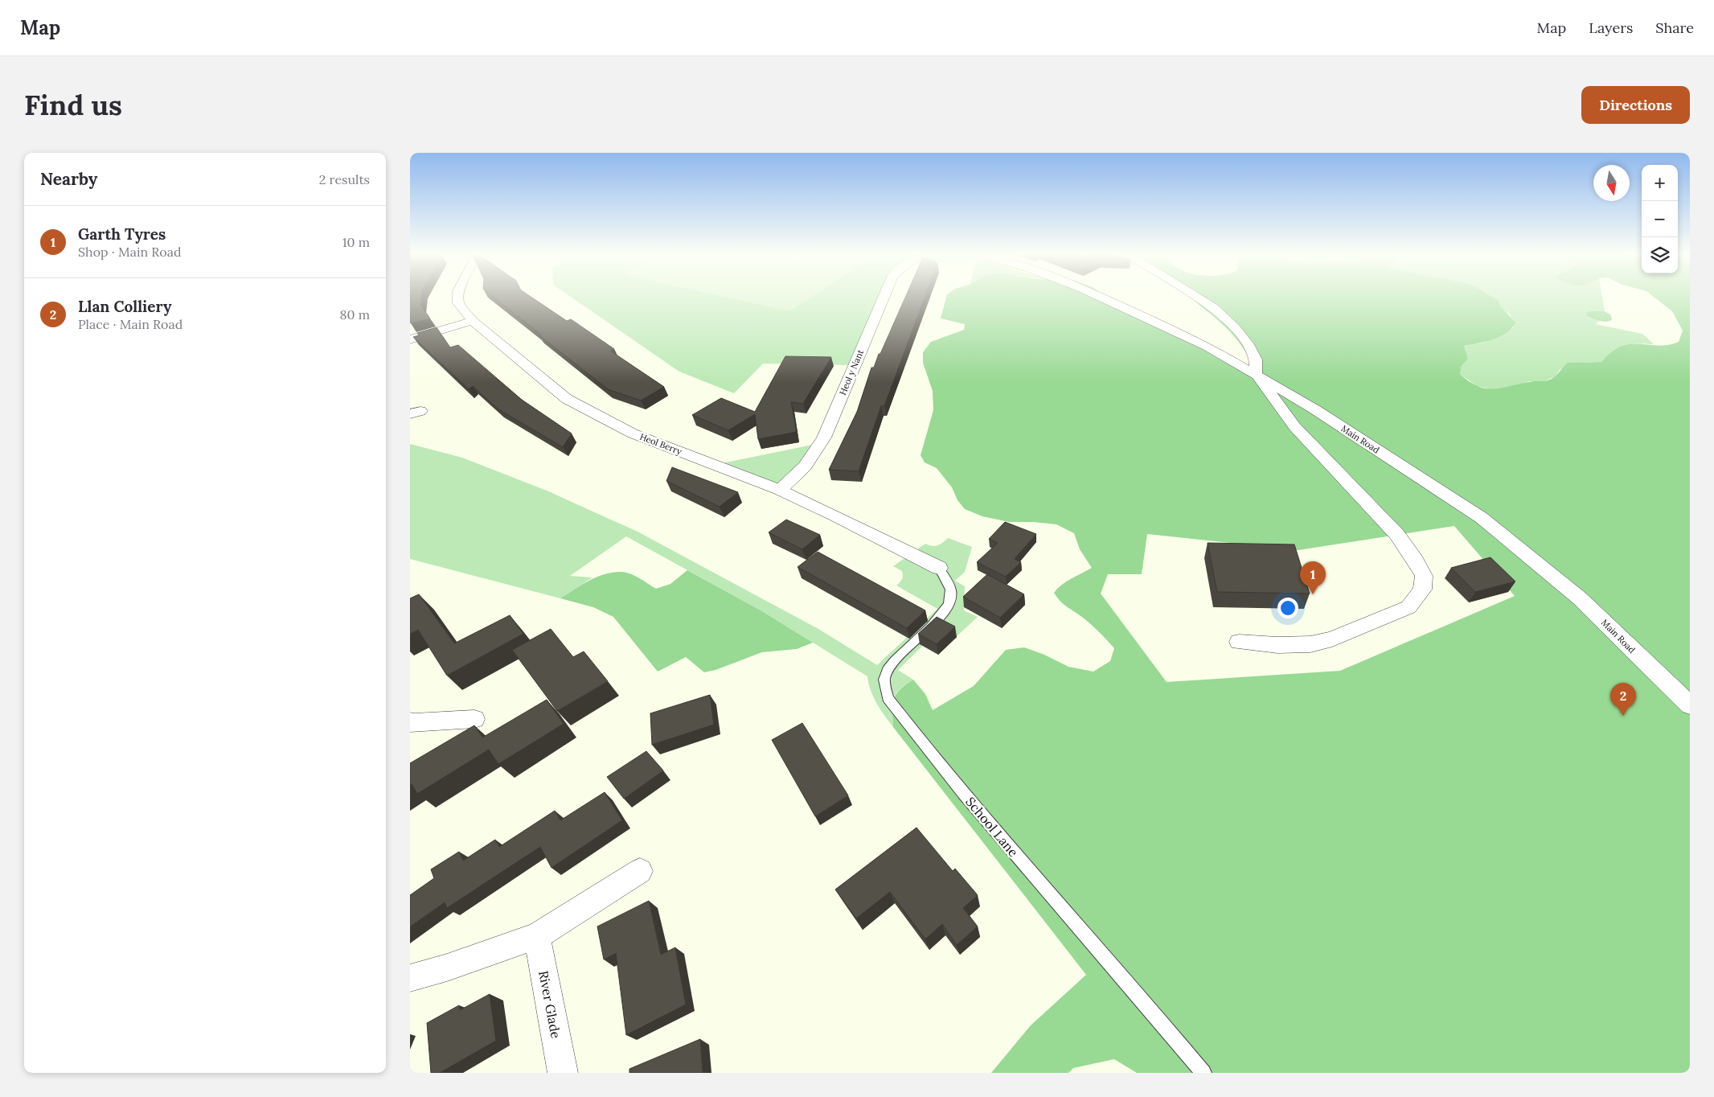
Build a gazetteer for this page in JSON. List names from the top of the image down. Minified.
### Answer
{"streets":{"street":["Heol y Nant","Main Road","Heol Berry","River Glade"],"lane":["School Lane"]},"crossings":[["Heol y Nant","Heol Berry"],["Heol Berry","School Lane"]],"north":"bottom","page":{"header":"Map","nav":["Map","Layers","Share"],"buttons":"Directions","title":"Find us","heading":["Nearby","2 results"],"map_buttons":["+","−"],"list":[{"mark":"1","name":"Garth Tyres","note":"Shop · Main Road","value":"10 m"},{"mark":"2","name":"Llan Colliery","note":"Place · Main Road","value":"80 m"}],"pins":["1","2"]}}
